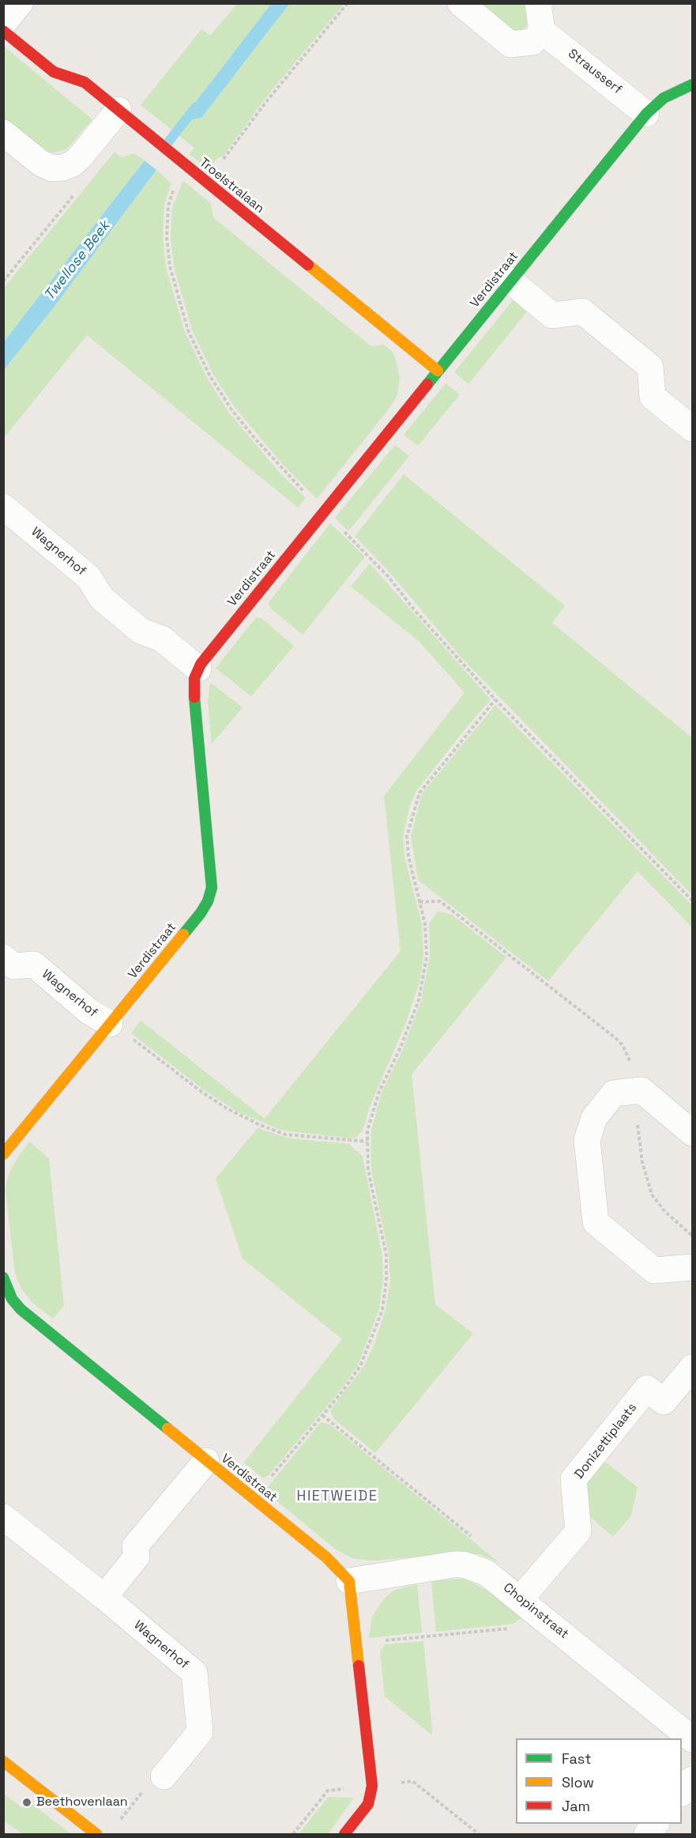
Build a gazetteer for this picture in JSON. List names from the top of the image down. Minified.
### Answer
{"streets":{"street":["Strausserf","Troelstralaan","Verdistraat","Wagnerhof","Donizettiplaats","Chopinstraat"]},"crossings":[["Strausserf","Verdistraat"],["Troelstralaan","Verdistraat"],["Verdistraat","Wagnerhof"],["Verdistraat","Chopinstraat"],["Donizettiplaats","Chopinstraat"]],"districts":["HIETWEIDE"],"water":["Twellose Beek"],"places":["Beethovenlaan"],"legend":["Fast","Slow","Jam"]}
